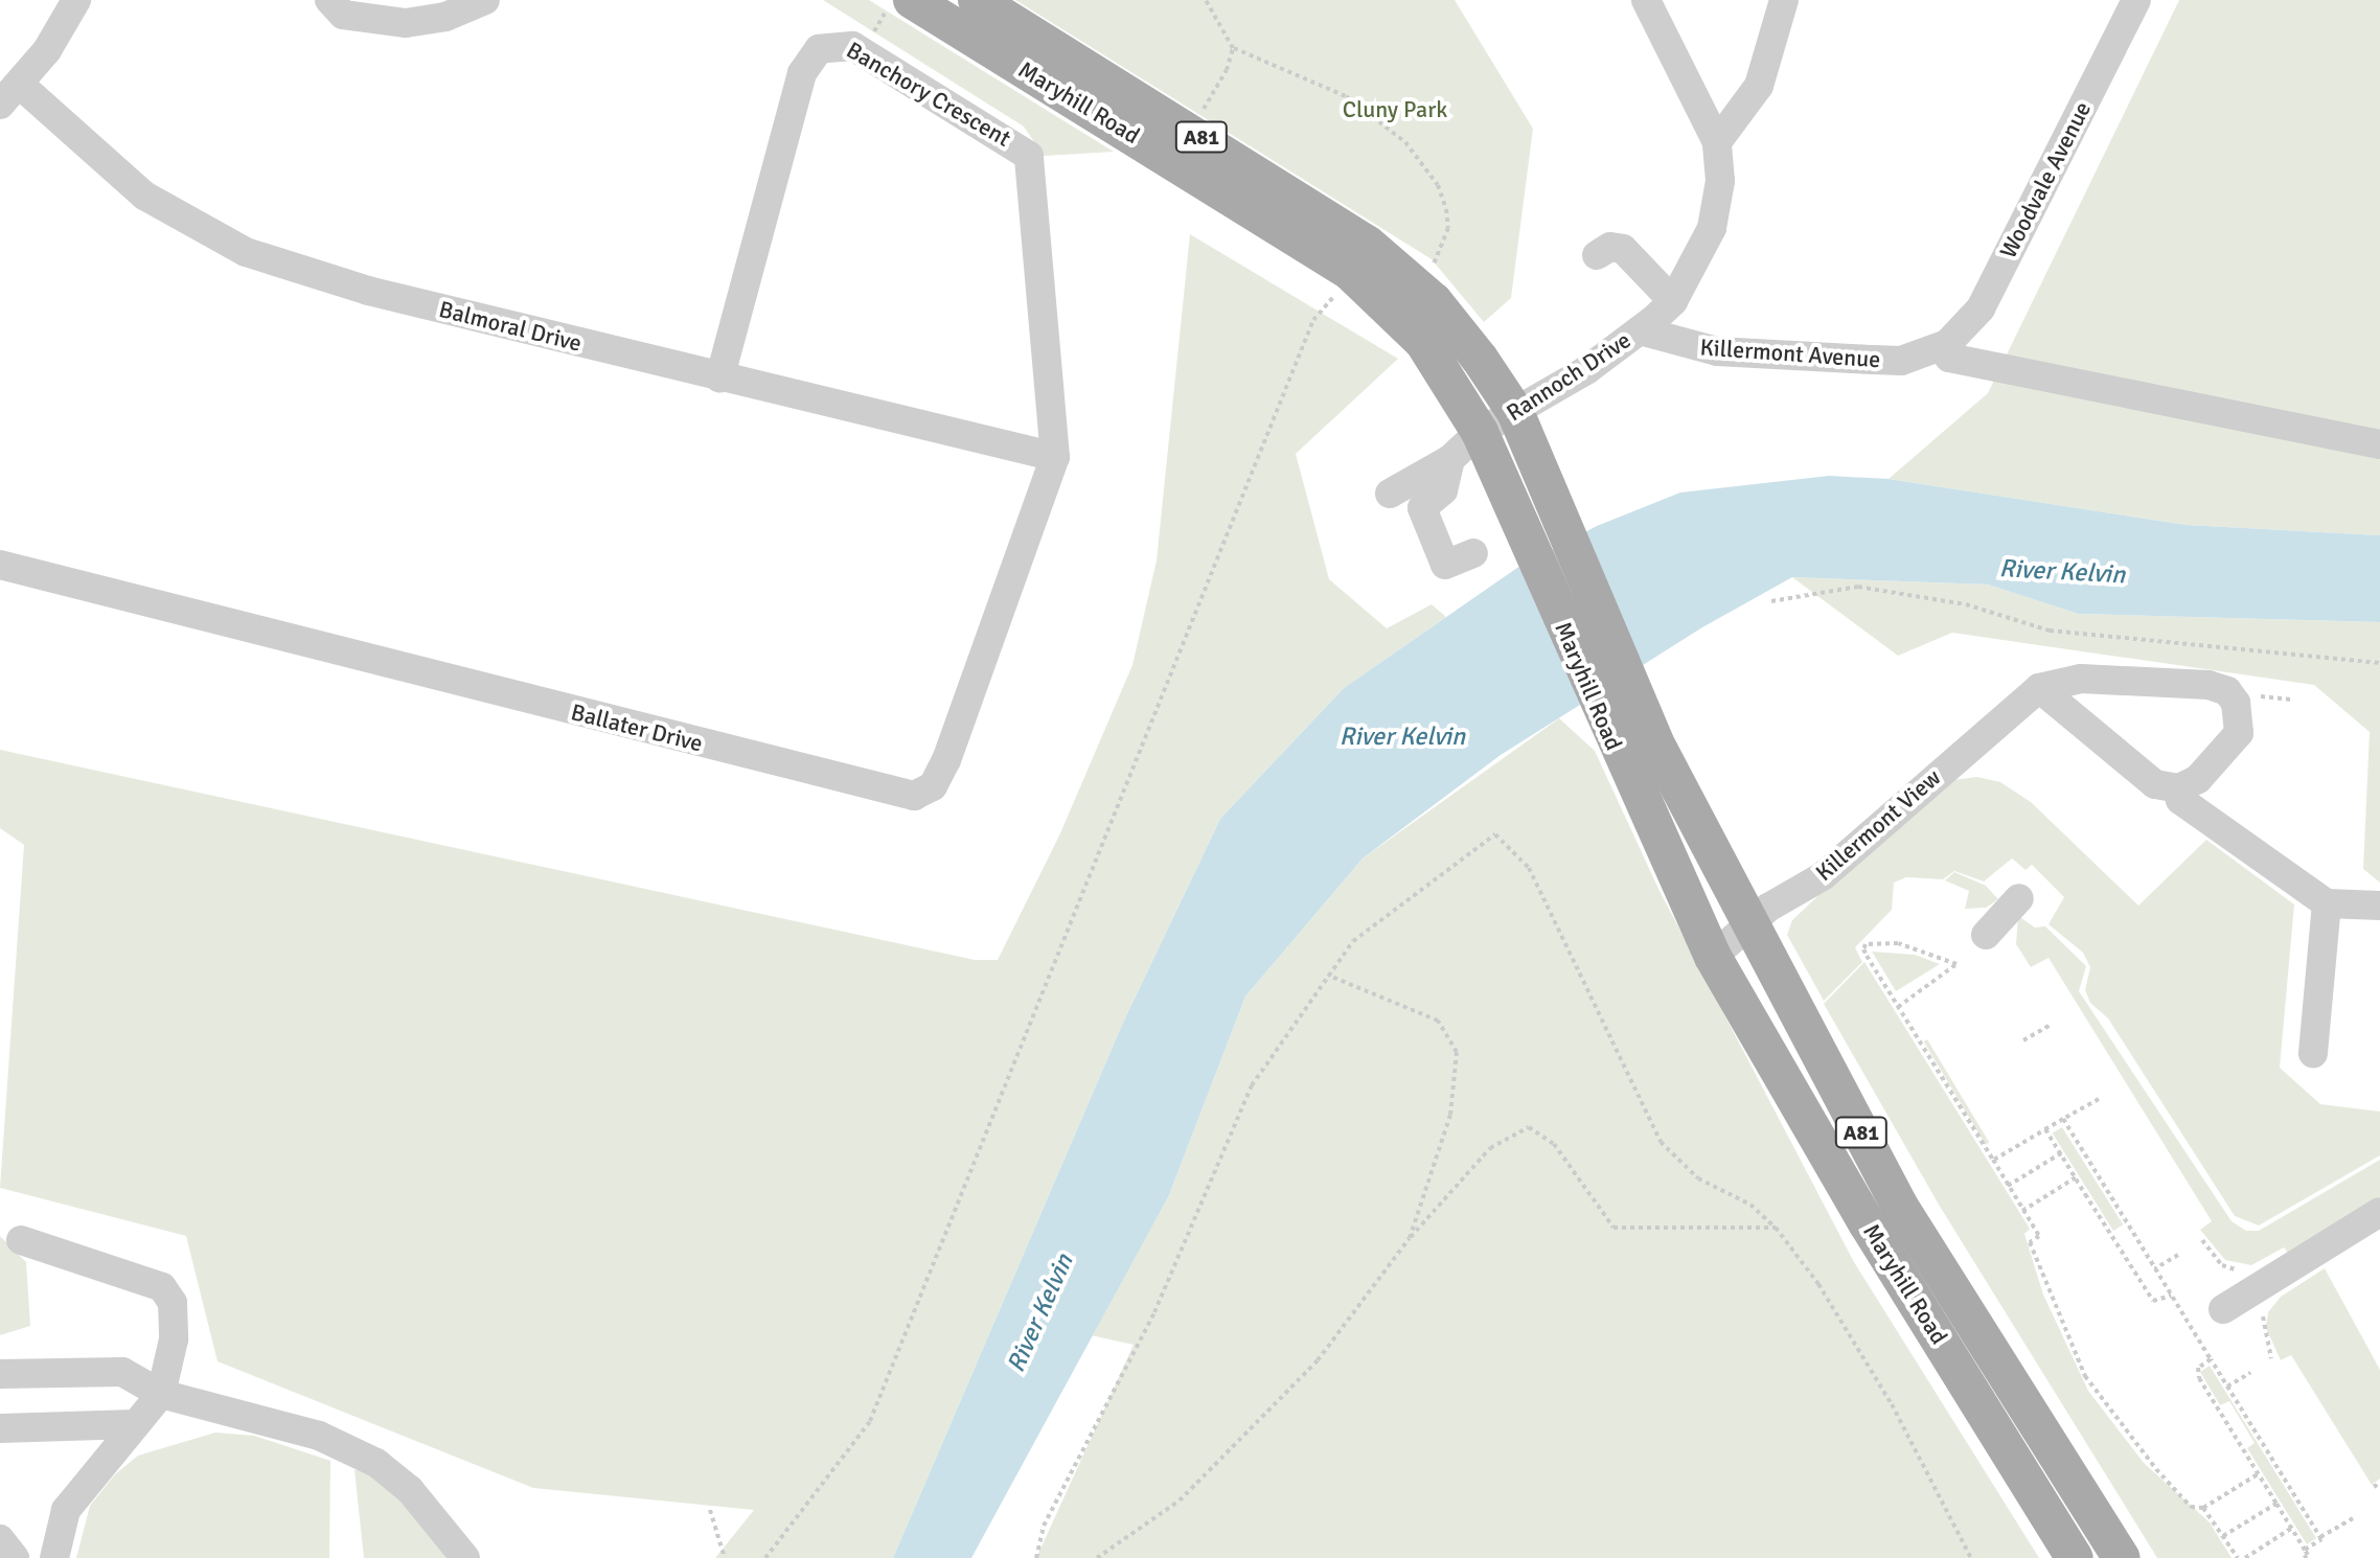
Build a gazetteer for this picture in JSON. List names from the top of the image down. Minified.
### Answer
{"streets":{"main road":["Maryhill Road","A81"],"street":["Banchory Crescent","Woodvale Avenue","Balmoral Drive","Killermont Avenue","Rannoch Drive","Ballater Drive","Killermont View"]},"crossings":[["Banchory Crescent","Balmoral Drive"],["Banchory Crescent","Ballater Drive"],["Maryhill Road","Rannoch Drive"],["Maryhill Road","Killermont View"],["Woodvale Avenue","Killermont Avenue"],["Balmoral Drive","Ballater Drive"],["Killermont Avenue","Rannoch Drive"]],"water":["River Kelvin"],"parks":["Cluny Park"]}
